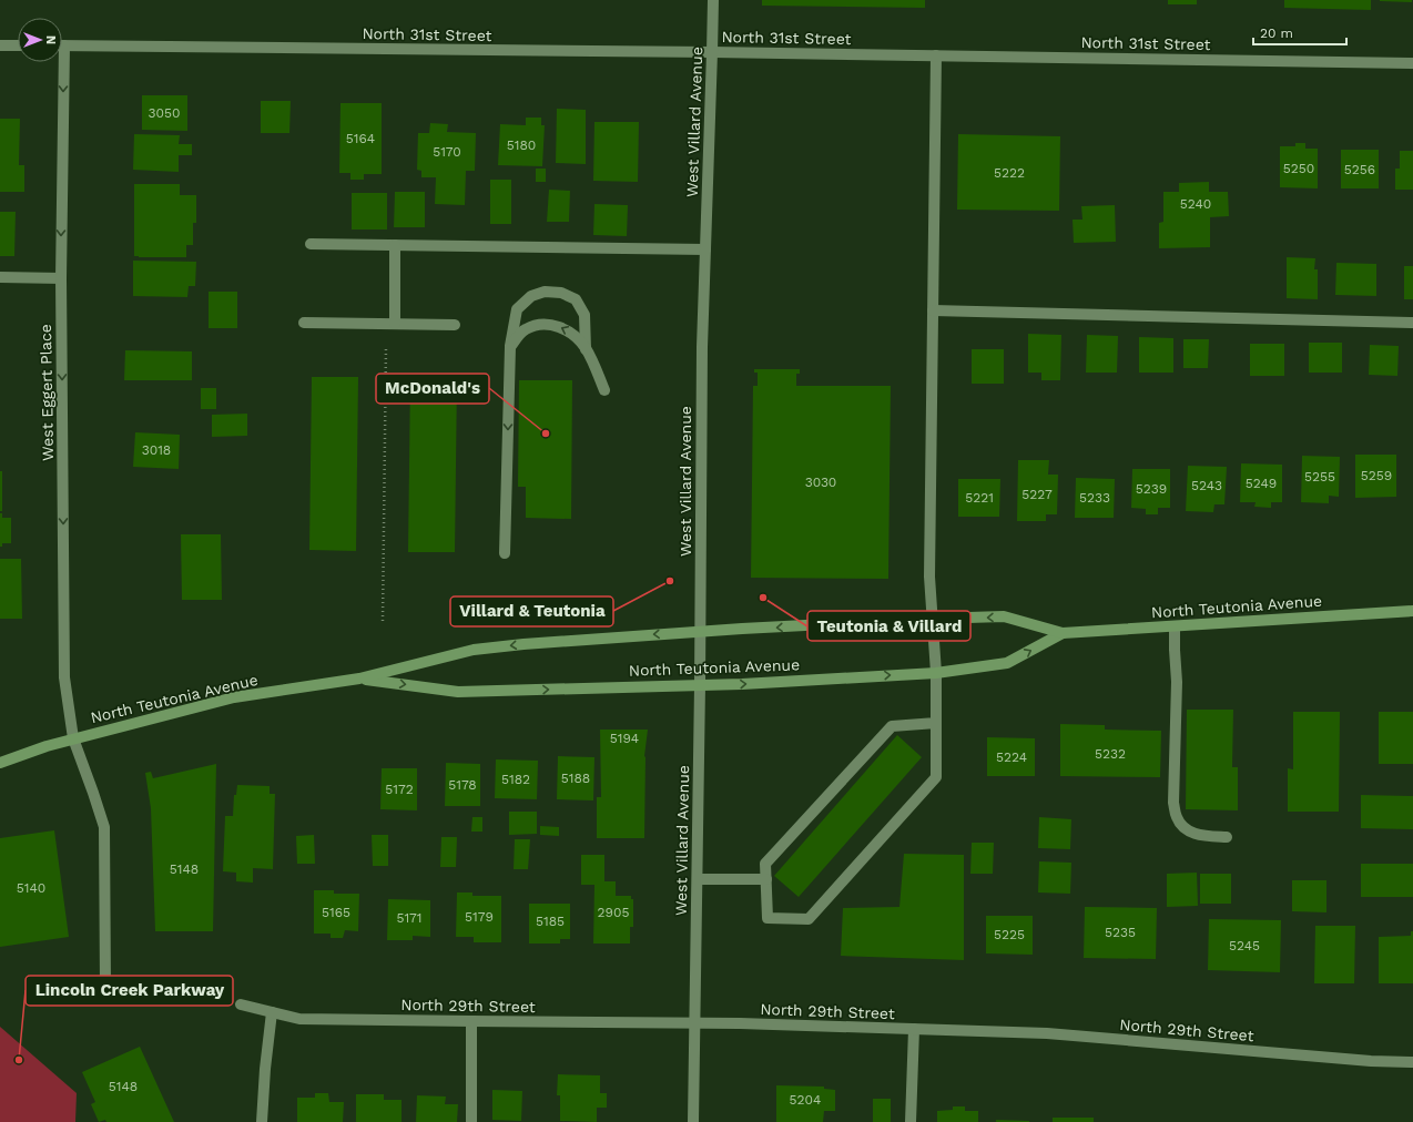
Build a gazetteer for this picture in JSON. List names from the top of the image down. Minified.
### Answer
{"streets":{"main road":["North Teutonia Avenue"],"street":["North 31st Street","West Villard Avenue","West Eggert Place","North 29th Street"]},"crossings":[["North 31st Street","West Villard Avenue"],["West Villard Avenue","North Teutonia Avenue"],["West Villard Avenue","North 29th Street"],["West Eggert Place","North Teutonia Avenue"]],"one_way":["West Eggert Place"],"places":["McDonald's","Villard & Teutonia","Teutonia & Villard","Lincoln Creek Parkway"],"house_numbers":["3050","5164","5180","5170","5250","5256","5222","5240","3018","5259","5255","3030","5249","5243","5239","5227","5221","5233","5194","5232","5224","5188","5182","5178","5172","5148","5140","5165","2905","5179","5171","5185","5235","5225","5245","5148","5204"],"scale_bar":"20 m","north":"right"}
